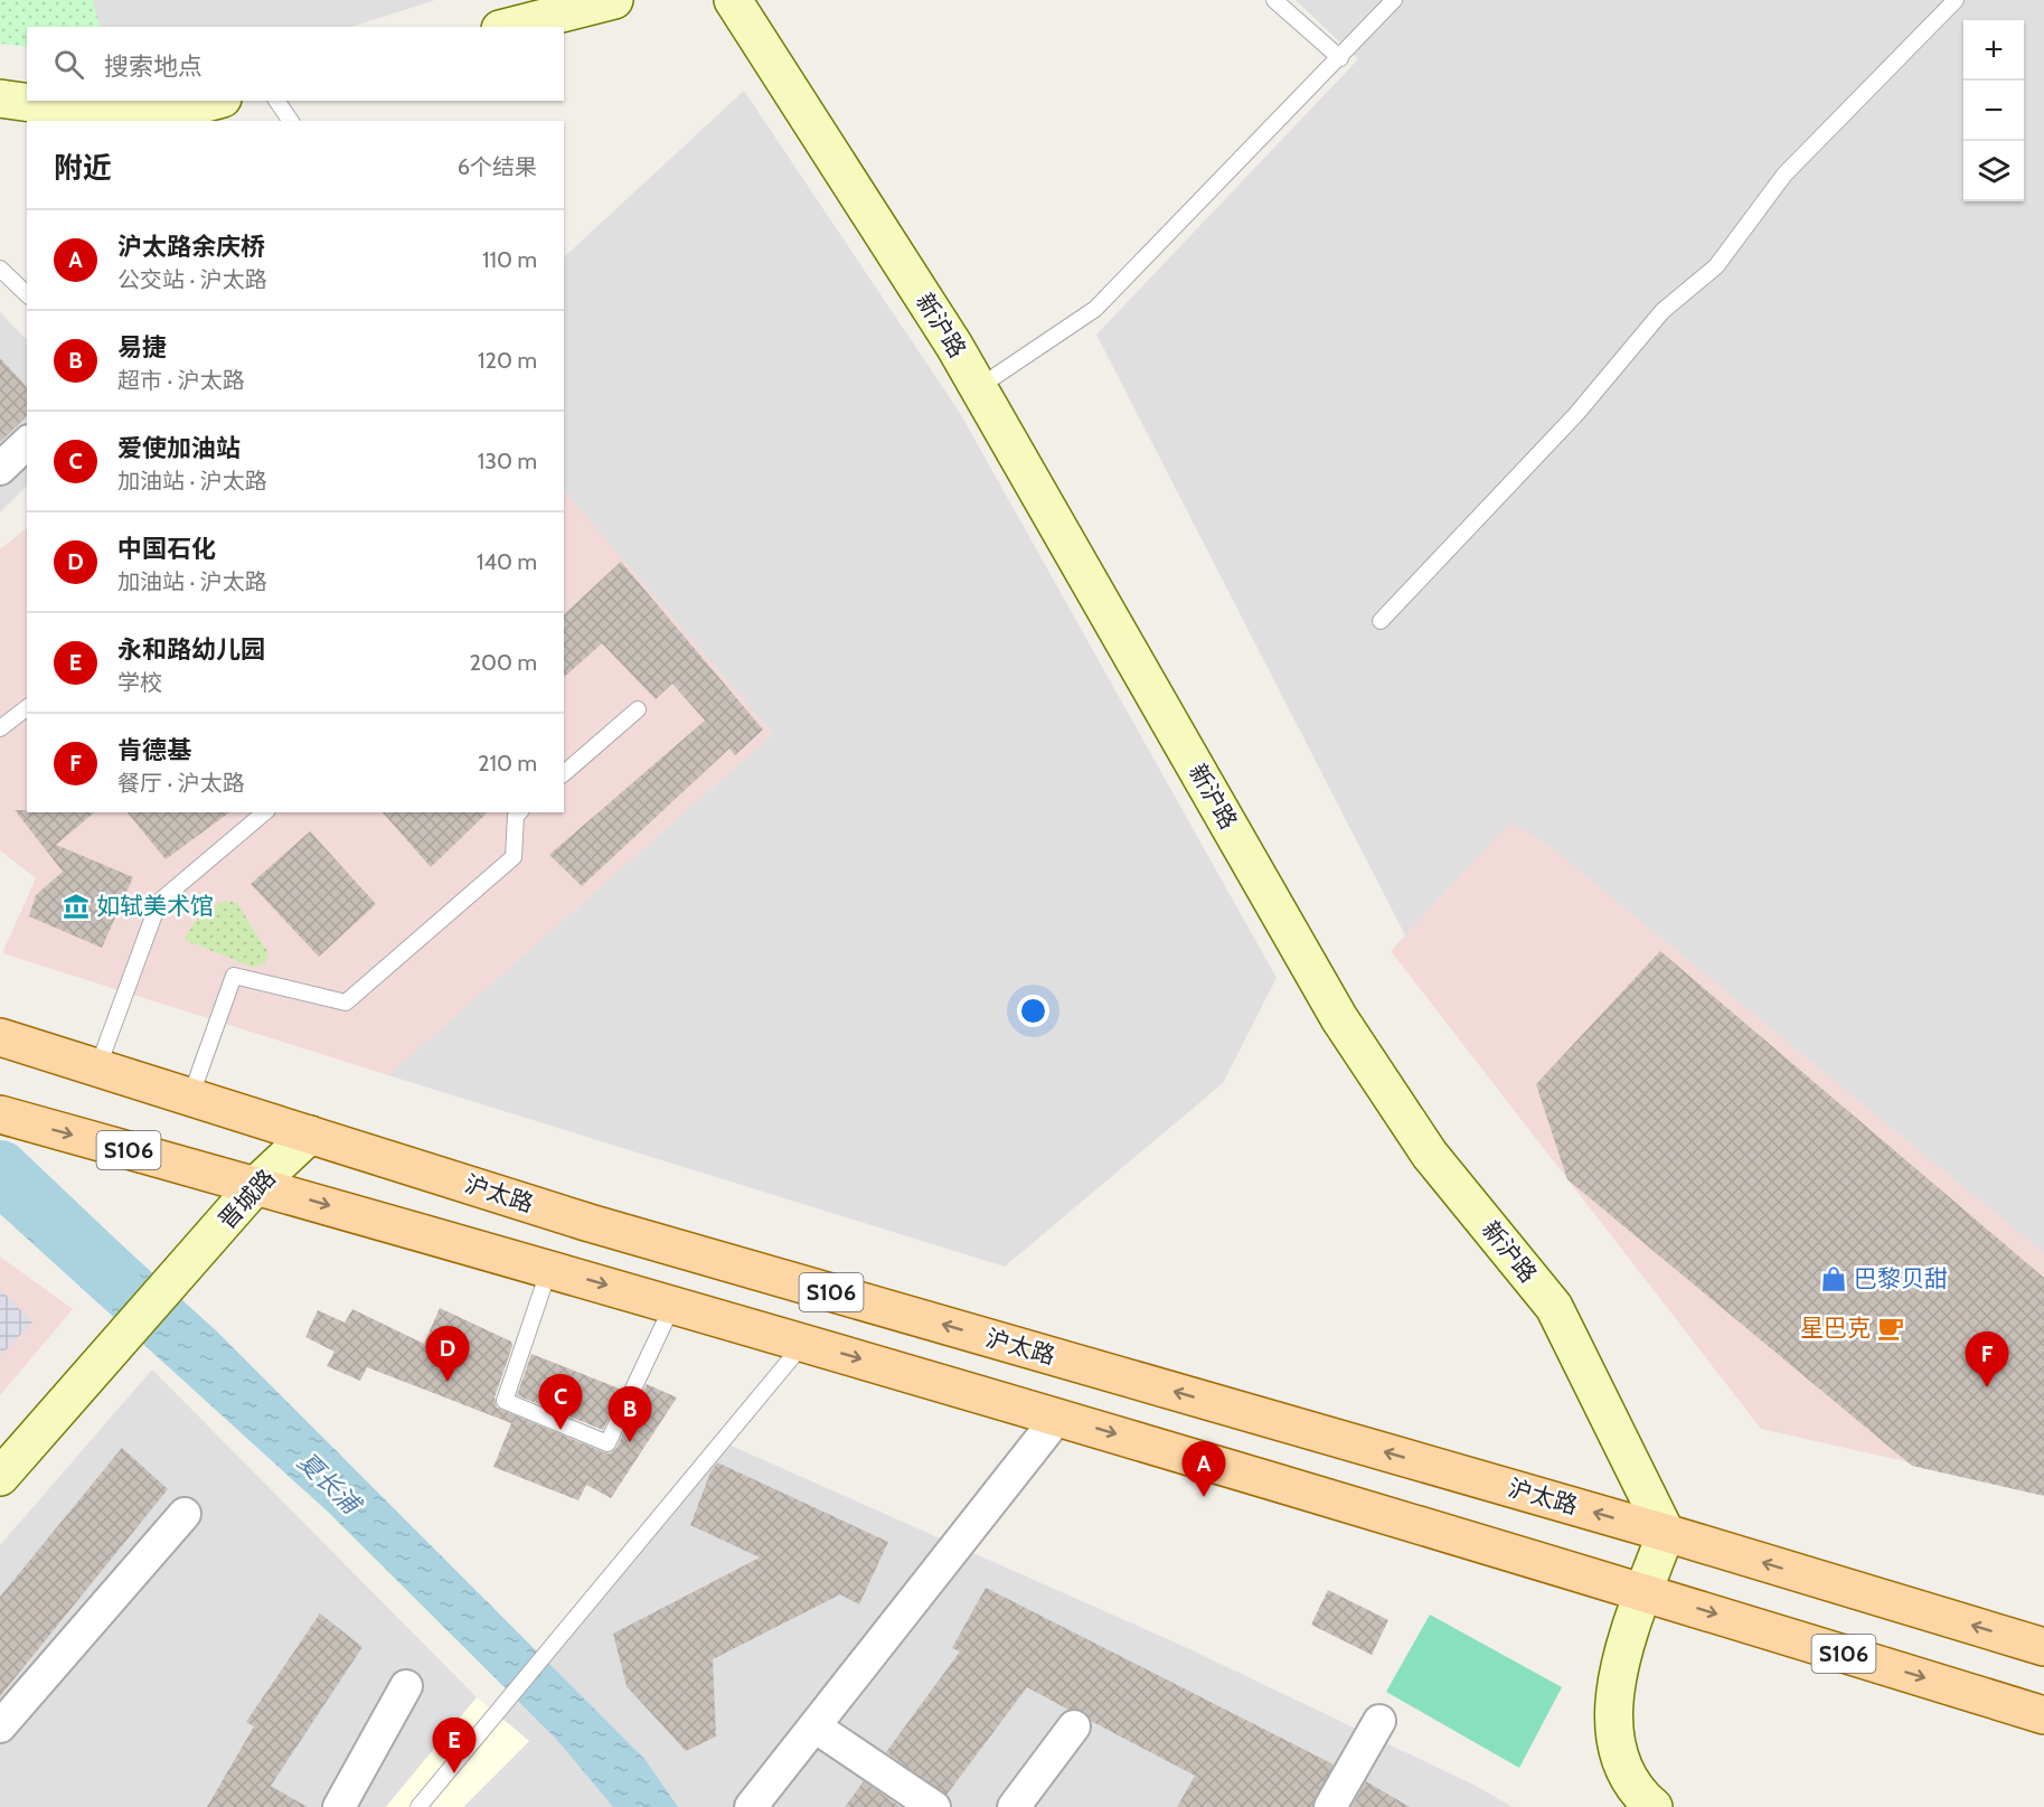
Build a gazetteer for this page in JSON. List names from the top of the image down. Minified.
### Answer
{"streets":{"main road":["新沪路","S106","沪太路","晋城路"]},"crossings":[["新沪路","沪太路"],["S106","晋城路"],["沪太路","晋城路"]],"water":["夏长浦"],"places":{"museum":["如轼美术馆"],"shop":["巴黎贝甜"],"cafe":["星巴克"]},"page":{"map_buttons":["+","−"],"search":"搜索地点","heading":["附近","6个结果"],"list":[{"mark":"A","name":"沪太路余庆桥","note":"公交站 · 沪太路","value":"110 m"},{"mark":"B","name":"易捷","note":"超市 · 沪太路","value":"120 m"},{"mark":"C","name":"爱使加油站","note":"加油站 · 沪太路","value":"130 m"},{"mark":"D","name":"中国石化","note":"加油站 · 沪太路","value":"140 m"},{"mark":"E","name":"永和路幼儿园","note":"学校","value":"200 m"},{"mark":"F","name":"肯德基","note":"餐厅 · 沪太路","value":"210 m"}],"pins":["D","F","C","B","A","E"]}}
